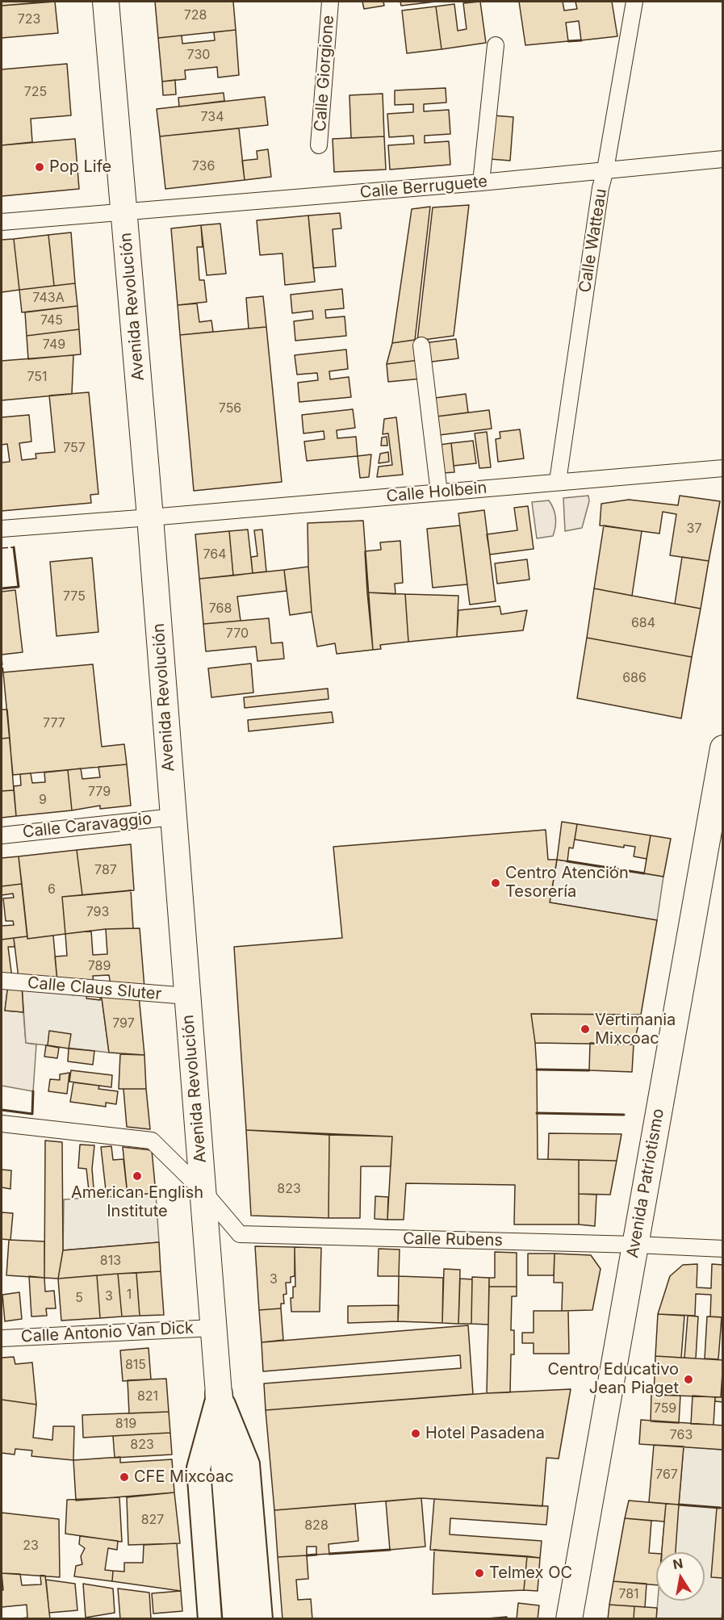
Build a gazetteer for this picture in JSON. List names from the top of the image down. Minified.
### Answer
{"streets":{"main road":["Avenida Revolución","Avenida Patriotismo"],"street":["Calle Giorgione","Calle Berruguete","Calle Watteau","Calle Holbein","Calle Caravaggio","Calle Claus Sluter","Calle Rubens","Calle Antonio Van Dick"]},"crossings":[["Calle Berruguete","Calle Watteau"],["Calle Berruguete","Avenida Revolución"],["Calle Watteau","Calle Holbein"],["Avenida Revolución","Calle Holbein"],["Avenida Revolución","Calle Caravaggio"],["Avenida Revolución","Calle Claus Sluter"],["Avenida Revolución","Calle Rubens"],["Avenida Revolución","Calle Antonio Van Dick"],["Avenida Patriotismo","Calle Rubens"]],"places":["Pop Life","Centro Atención Tesorería","Vertimania Mixcoac","American English Institute","Centro Educativo Jean Piaget","Hotel Pasadena","CFE Mixcoac","Telmex OC"],"house_numbers":["728","723","730","725","734","736","743A","745","749","751","756","757","37","764","775","768","684","770","686","777","779","9","787","6","793","789","797","823","813","3","1","3","5","815","821","759","819","763","823","767","827","828","23","781"],"north":"top"}
